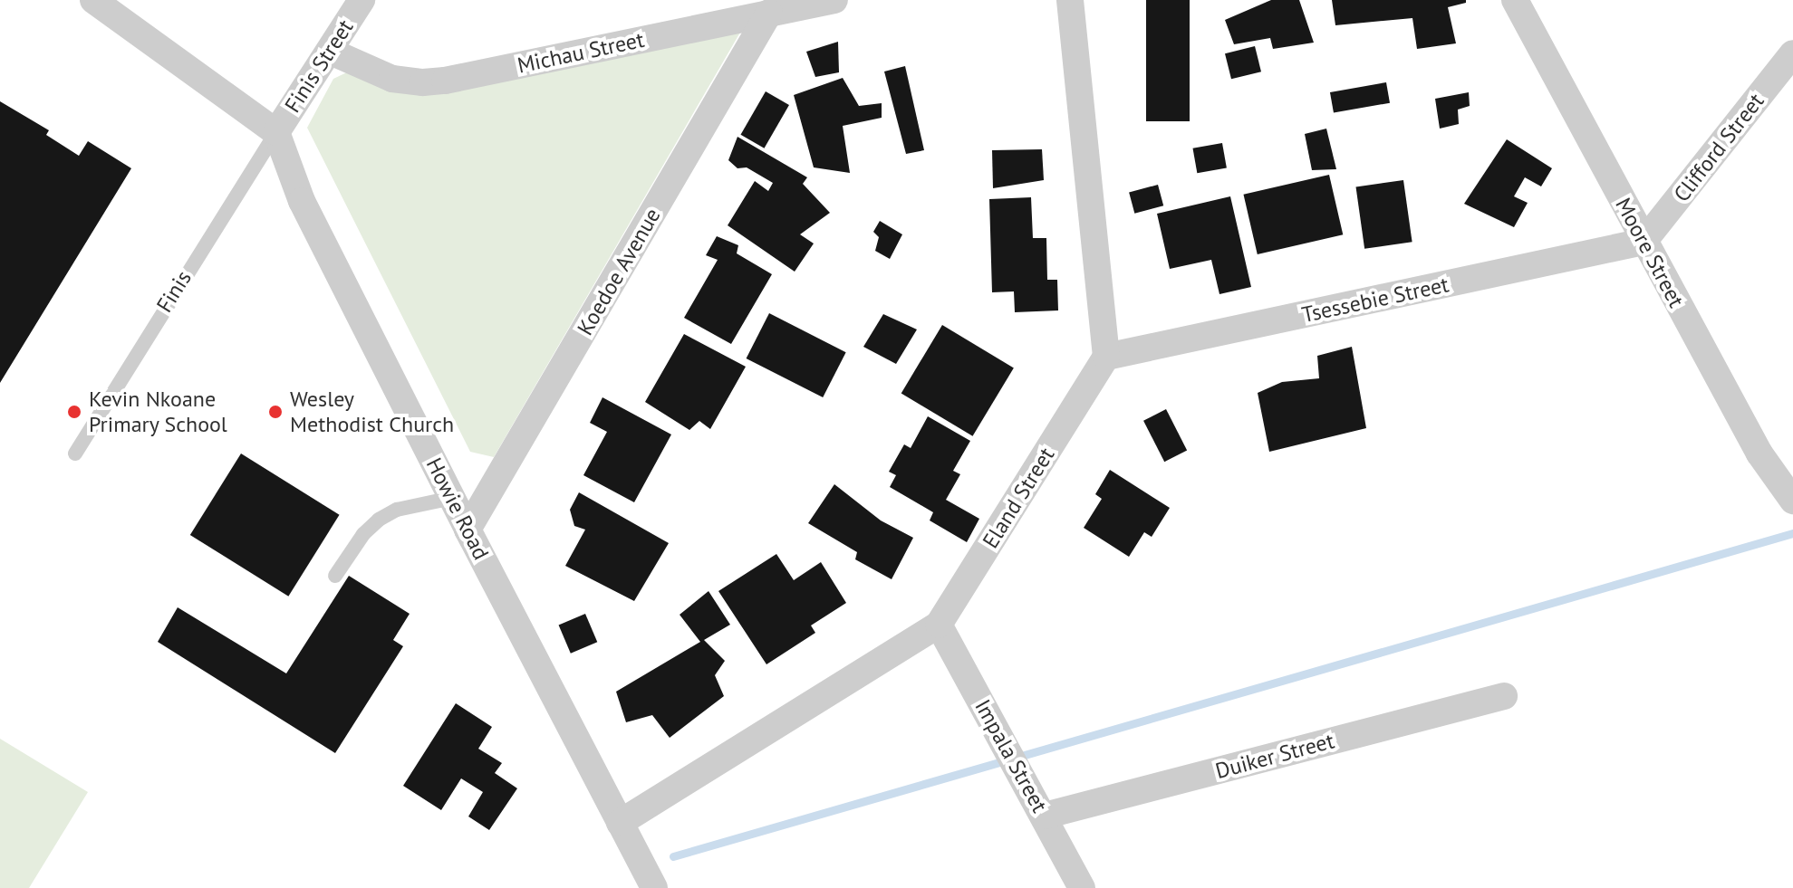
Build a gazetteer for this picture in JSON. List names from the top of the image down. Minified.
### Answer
{"streets":{"street":["Michau Street","Finis Street","Clifford Street","Moore Street","Koedoe Avenue","Tsessebie Street","Eland Street","Howie Road","Impala Street","Duiker Street"],"lane":["Finis"]},"crossings":[["Michau Street","Finis Street"],["Michau Street","Koedoe Avenue"],["Finis Street","Finis"],["Finis Street","Howie Road"],["Clifford Street","Moore Street"],["Clifford Street","Tsessebie Street"],["Moore Street","Tsessebie Street"],["Koedoe Avenue","Howie Road"],["Finis","Howie Road"],["Tsessebie Street","Eland Street"],["Eland Street","Howie Road"],["Eland Street","Impala Street"],["Impala Street","Duiker Street"]],"places":["Kevin Nkoane Primary School","Wesley Methodist Church"]}
